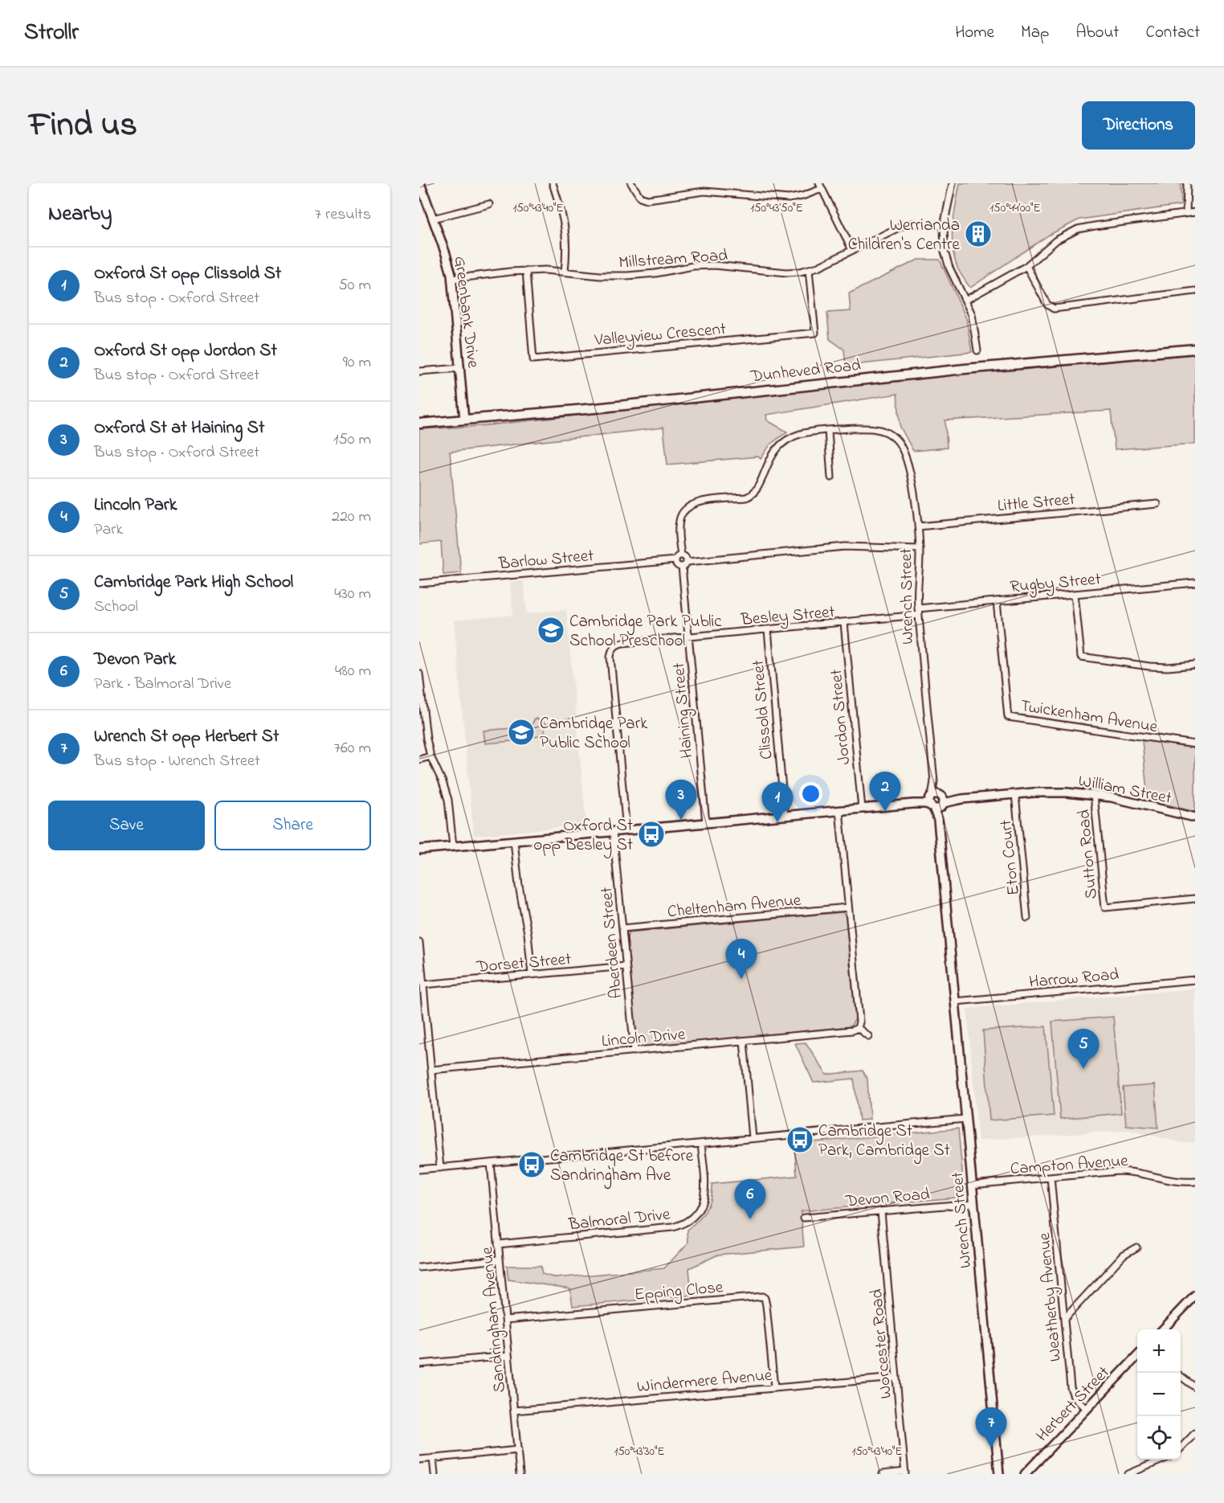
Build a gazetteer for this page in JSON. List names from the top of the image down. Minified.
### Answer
{"streets":{"main road":["Dunheved Road"],"street":["Millstream Road","Greenbank Drive","Valleyview Crescent","Little Street","Barlow Street","Rugby Street","Wrench Street","Besley Street","Clissold Street","Haining Street","Twickenham Avenue","Jordon Street","William Street","Sutton Road","Eton Court","Cheltenham Avenue","Aberdeen Street","Dorset Street","Harrow Road","Lincoln Drive","Campton Avenue","Devon Road","Balmoral Drive","Epping Close","Weatherby Avenue","Sandringham Avenue","Worcester Road","Windermere Avenue","Herbert Street"]},"crossings":[["Millstream Road","Greenbank Drive"],["Millstream Road","Valleyview Crescent"],["Greenbank Drive","Dunheved Road"],["Little Street","Wrench Street"],["Barlow Street","Haining Street"],["Rugby Street","Wrench Street"],["Rugby Street","Besley Street"],["Rugby Street","Twickenham Avenue"],["Wrench Street","Besley Street"],["Wrench Street","William Street"],["Wrench Street","Harrow Road"],["Wrench Street","Campton Avenue"],["Wrench Street","Devon Road"],["Besley Street","Clissold Street"],["Besley Street","Haining Street"],["Besley Street","Jordon Street"],["Besley Street","William Street"],["Clissold Street","William Street"],["Haining Street","William Street"],["Jordon Street","William Street"],["William Street","Sutton Road"],["William Street","Eton Court"],["William Street","Aberdeen Street"],["Cheltenham Avenue","Aberdeen Street"],["Aberdeen Street","Dorset Street"],["Aberdeen Street","Lincoln Drive"],["Campton Avenue","Weatherby Avenue"],["Devon Road","Worcester Road"],["Balmoral Drive","Sandringham Avenue"],["Epping Close","Sandringham Avenue"],["Epping Close","Windermere Avenue"],["Weatherby Avenue","Herbert Street"],["Sandringham Avenue","Windermere Avenue"],["Worcester Road","Windermere Avenue"]],"places":{"building":["Werrianda Children's Centre"],"school or university":["Cambridge Park Public School Preschool","Cambridge Park Public School"],"bus stop":["Oxford St opp Besley St","Cambridge St Park, Cambridge St","Cambridge St before Sandringham Ave"]},"page":{"header":"Strollr","nav":["Home","Map","About","Contact"],"title":"Find us","buttons":["Directions",["Save","Share"]],"heading":["Nearby","7 results"],"list":[{"mark":"1","name":"Oxford St opp Clissold St","note":"Bus stop · Oxford Street","value":"50 m"},{"mark":"2","name":"Oxford St opp Jordon St","note":"Bus stop · Oxford Street","value":"90 m"},{"mark":"3","name":"Oxford St at Haining St","note":"Bus stop · Oxford Street","value":"150 m"},{"mark":"4","name":"Lincoln Park","note":"Park","value":"220 m"},{"mark":"5","name":"Cambridge Park High School","note":"School","value":"430 m"},{"mark":"6","name":"Devon Park","note":"Park · Balmoral Drive","value":"480 m"},{"mark":"7","name":"Wrench St opp Herbert St","note":"Bus stop · Wrench Street","value":"760 m"}],"pins":["2","3","1","4","5","6","7"],"map_buttons":["+","−"]},"coordinates":["150°43'40\"E","150°43'50\"E","150°44'00\"E","150°43'30\"E"]}
